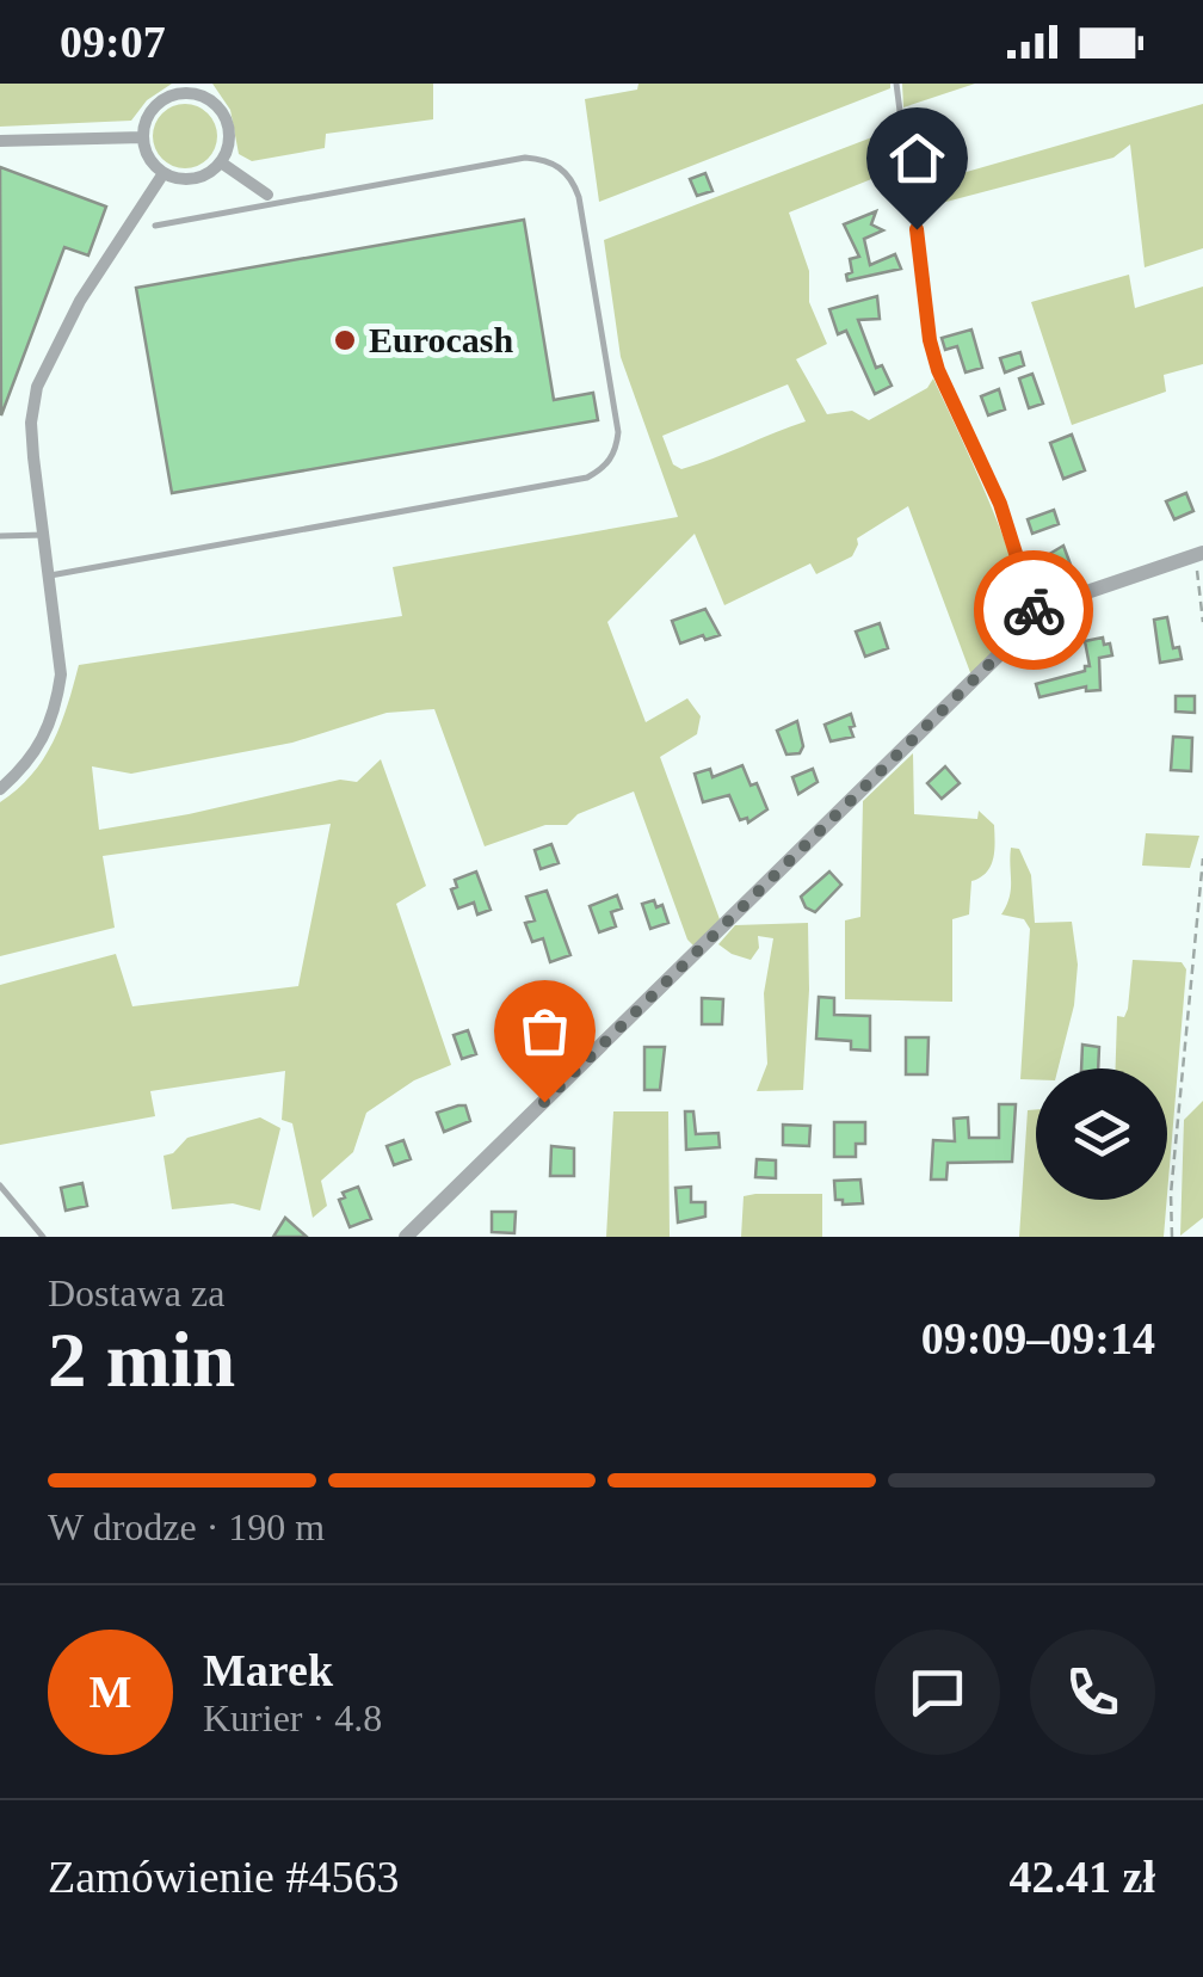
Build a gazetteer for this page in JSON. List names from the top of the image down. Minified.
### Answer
{"places":["Eurocash"],"page":{"status":"09:07","heading":["2 min","Dostawa za","09:09–09:14"],"panel":["Marek","Kurier · 4.8","Zamówienie #4563","42.41 zł"],"bar":"W drodze · 190 m","round":"M"}}
